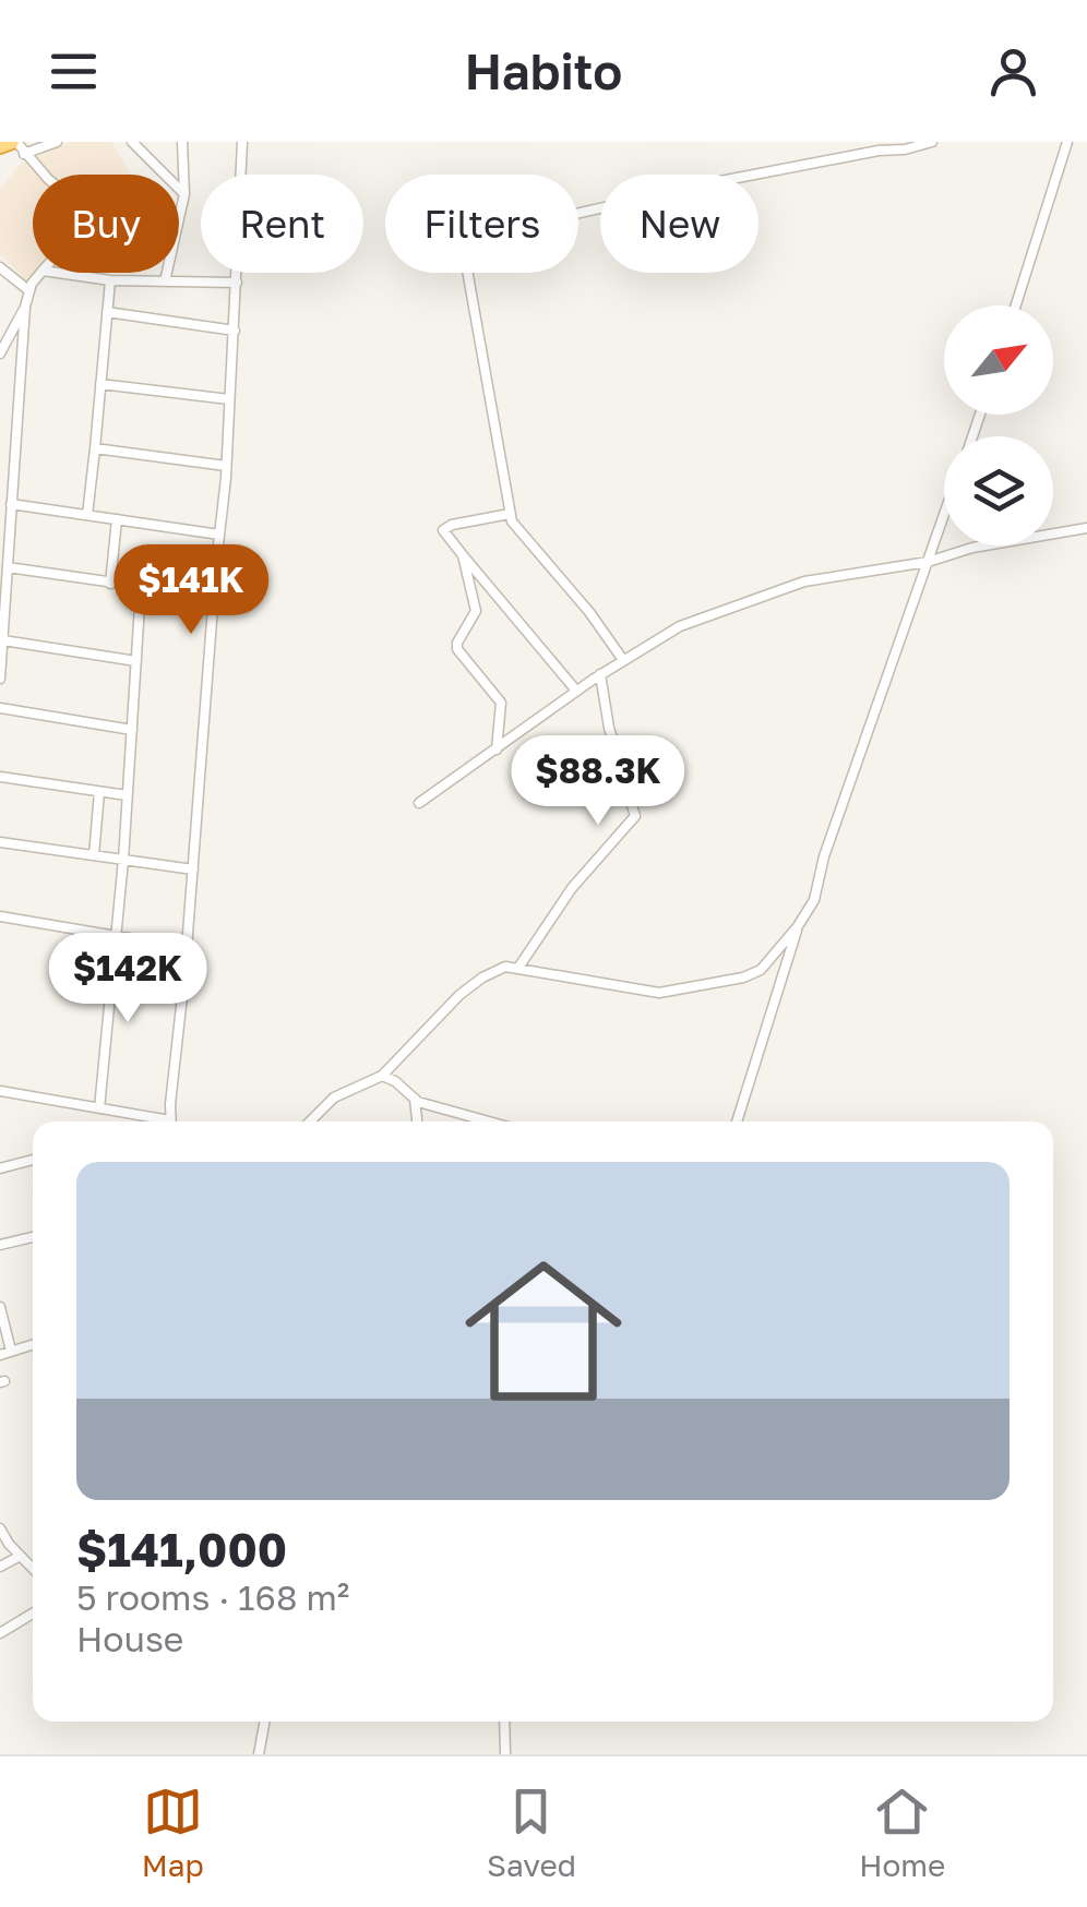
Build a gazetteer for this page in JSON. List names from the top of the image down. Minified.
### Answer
{"north":"top right","page":{"header":"Habito","chip":["Buy","Rent","Filters","New"],"price":["$141K","$88.3K","$142K"],"list":[{"name":"$141,000","note":"5 rooms · 168 m² · House"}],"tabs":["Map","Saved","Home"]}}
